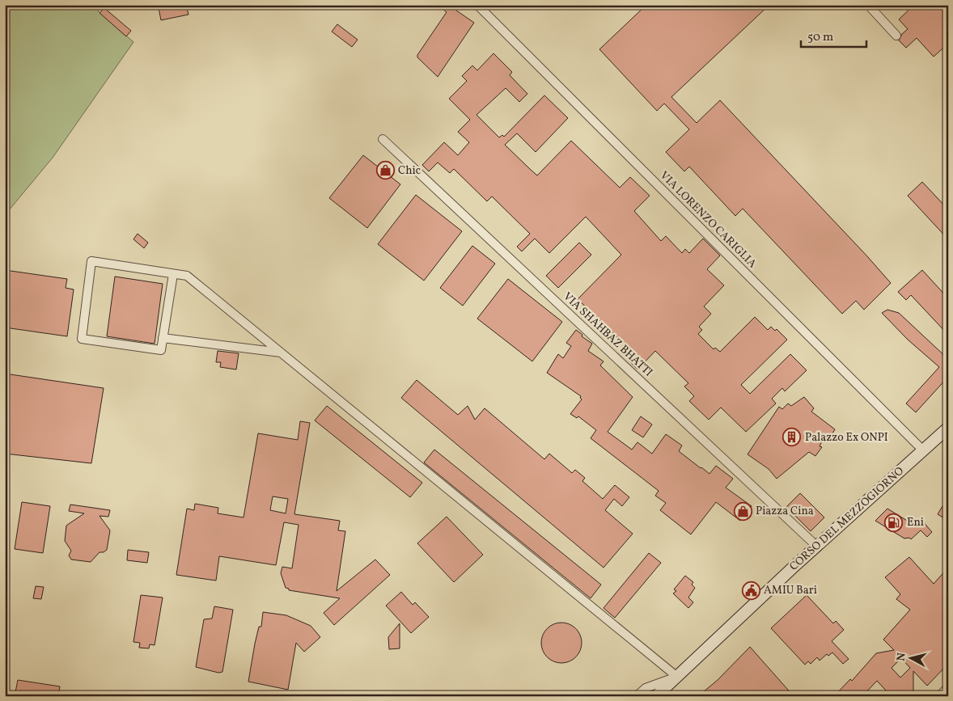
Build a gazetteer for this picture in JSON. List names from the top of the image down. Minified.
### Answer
{"streets":{"main road":["CORSO DEL MEZZOGIORNO"],"street":["VIA LORENZO CARIGLIA","VIA SHAHBAZ BHATTI"]},"crossings":[["VIA LORENZO CARIGLIA","CORSO DEL MEZZOGIORNO"],["VIA SHAHBAZ BHATTI","CORSO DEL MEZZOGIORNO"]],"places":{"shop":["Chic","Piazza Cina"],"building":["Palazzo Ex ONPI"],"fuel station":["Eni"],"public building":["AMIU Bari"]},"scale_bar":"50 m","north":"left"}
